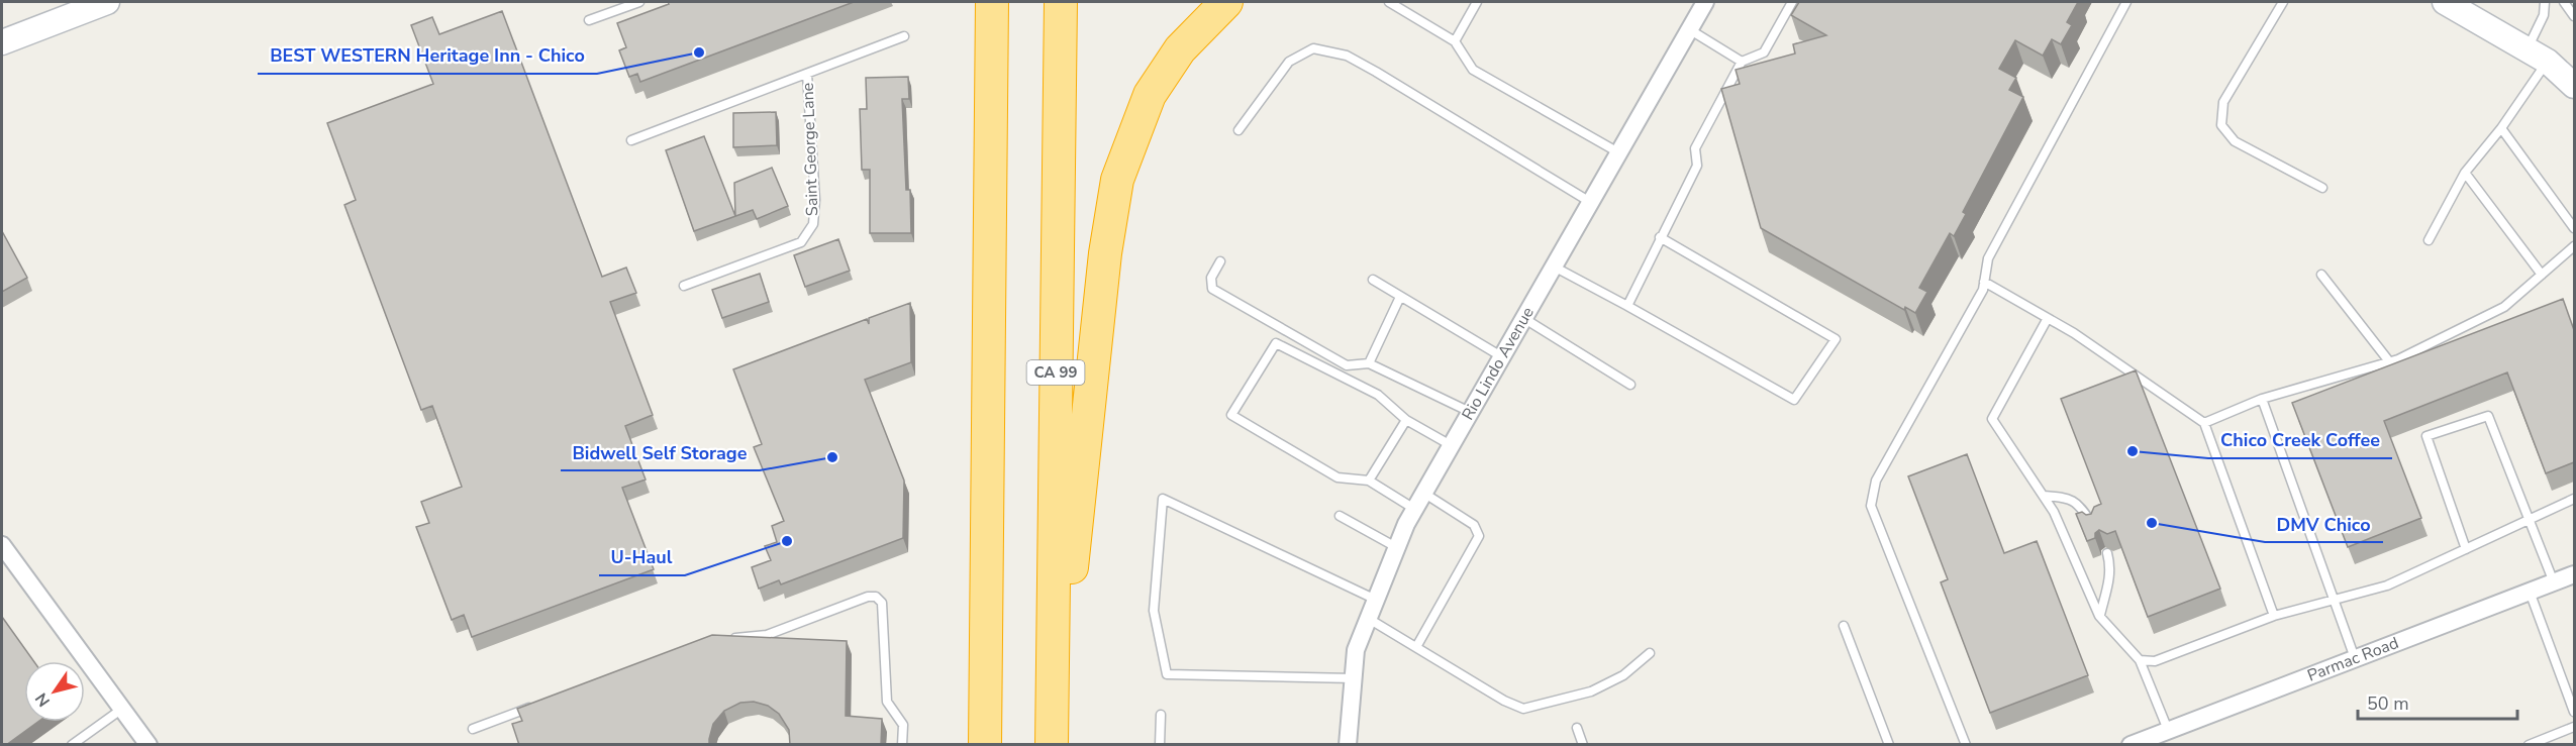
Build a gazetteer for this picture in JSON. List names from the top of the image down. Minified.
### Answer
{"streets":{"highway":["CA 99"],"street":["Rio Lindo Avenue","Parmac Road"],"lane":["Saint George Lane"]},"places":["BEST WESTERN Heritage Inn - Chico","Chico Creek Coffee","Bidwell Self Storage","DMV Chico","U-Haul"],"scale_bar":"50 m","north":"bottom left"}
